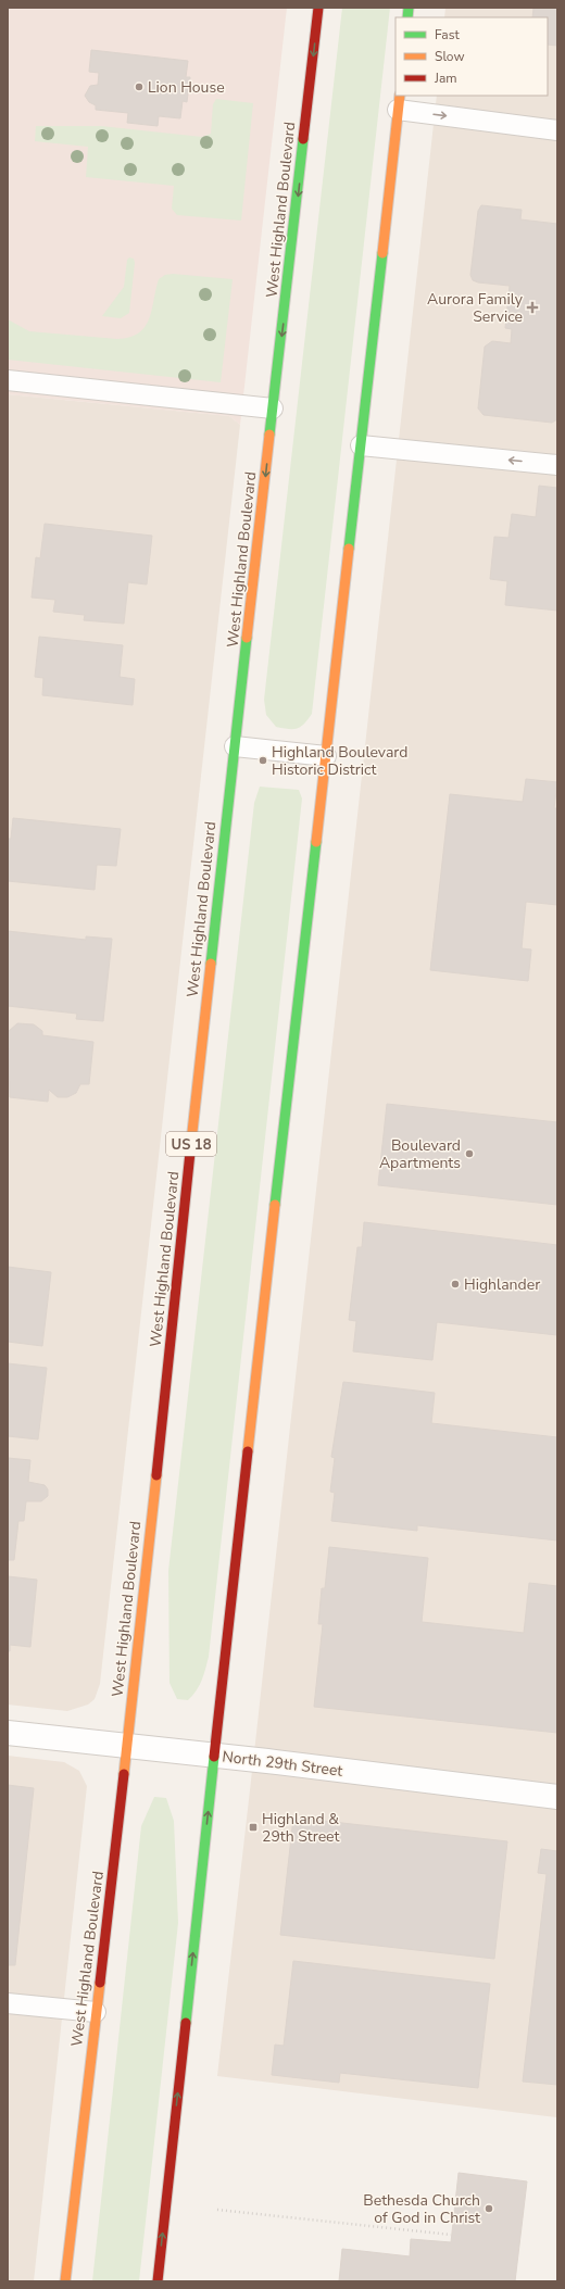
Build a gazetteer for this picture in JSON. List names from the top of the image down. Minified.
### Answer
{"streets":{"main road":["West Highland Boulevard","US 18"],"street":["North 29th Street"]},"crossings":[["West Highland Boulevard","North 29th Street"]],"places":{"other":["Lion House","Highland Boulevard Historic District","Boulevard Apartments","Highlander","Bethesda Church of God in Christ"],"health":["Aurora Family Service"],"transit":["Highland & 29th Street"]},"legend":["Fast","Slow","Jam"]}
